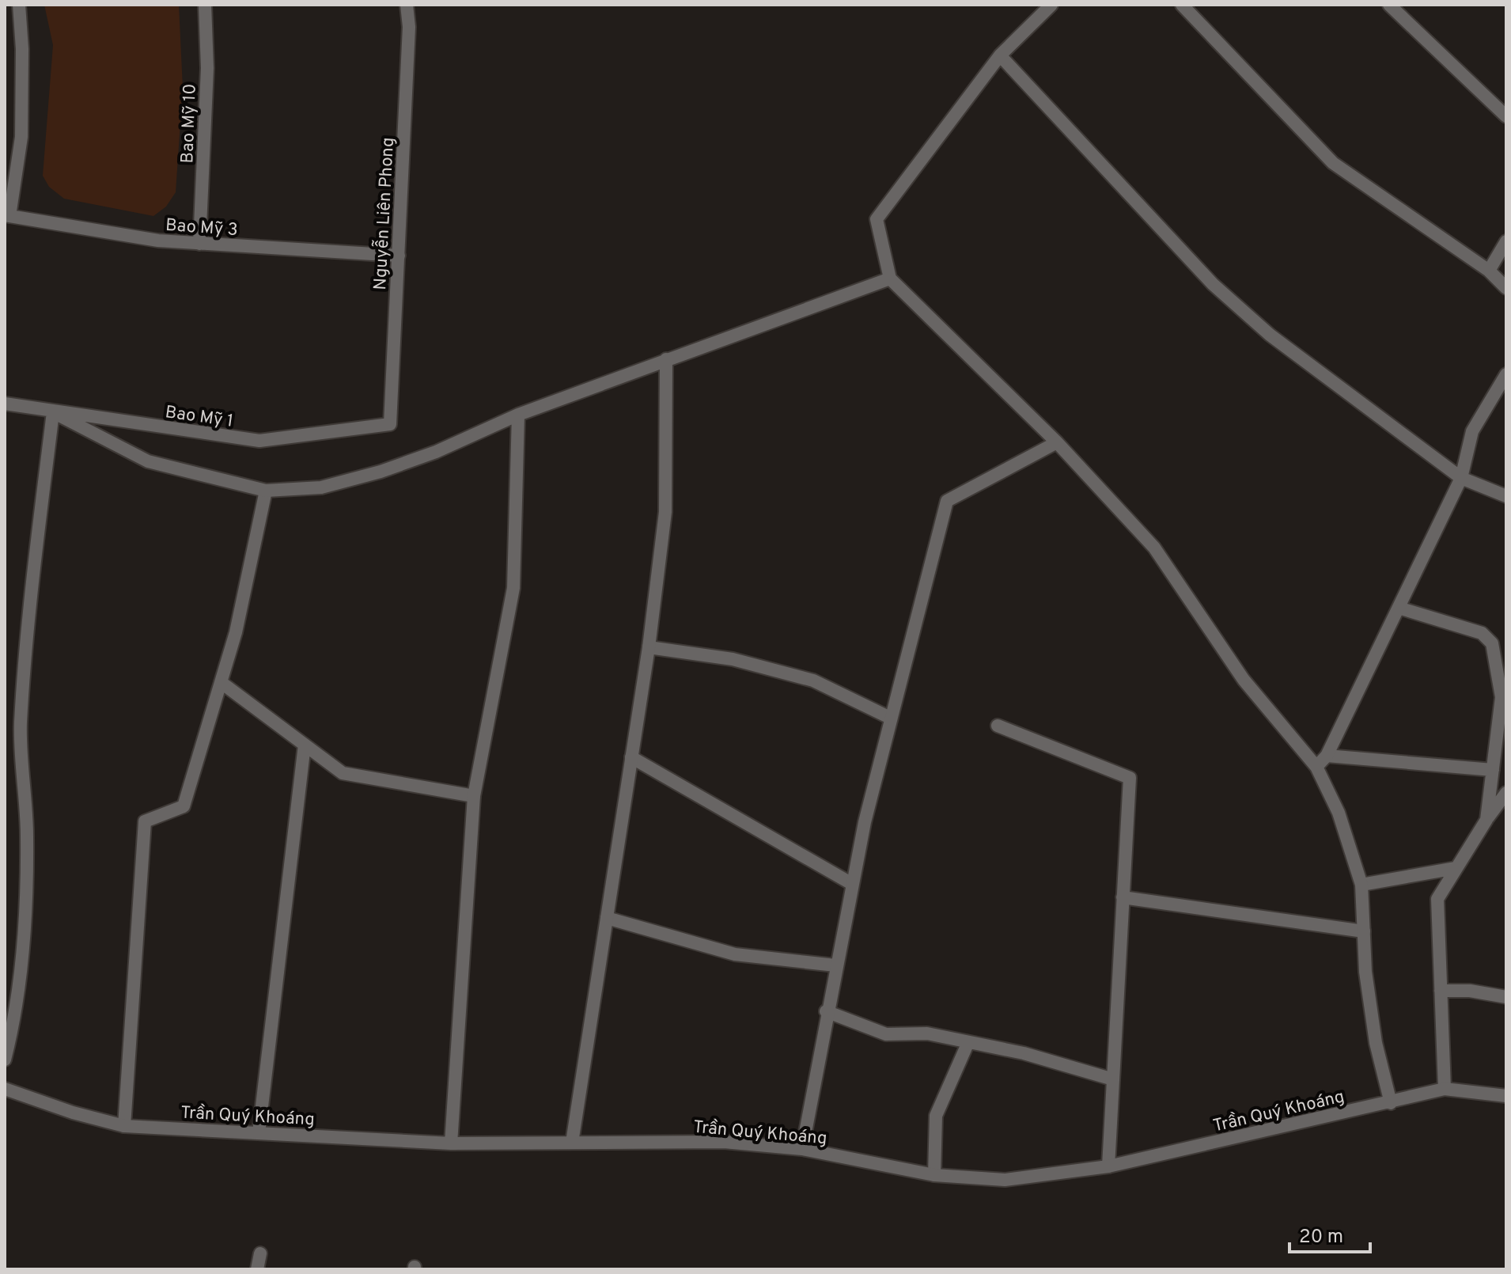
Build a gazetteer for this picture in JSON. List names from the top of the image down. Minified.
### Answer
{"streets":{"street":["Bao Mỹ 10","Nguyễn Liên Phong","Bao Mỹ 3","Bao Mỹ 1","Trần Quý Khoáng"]},"crossings":[["Bao Mỹ 10","Bao Mỹ 3"],["Nguyễn Liên Phong","Bao Mỹ 3"],["Nguyễn Liên Phong","Bao Mỹ 1"]],"scale_bar":"20 m"}
